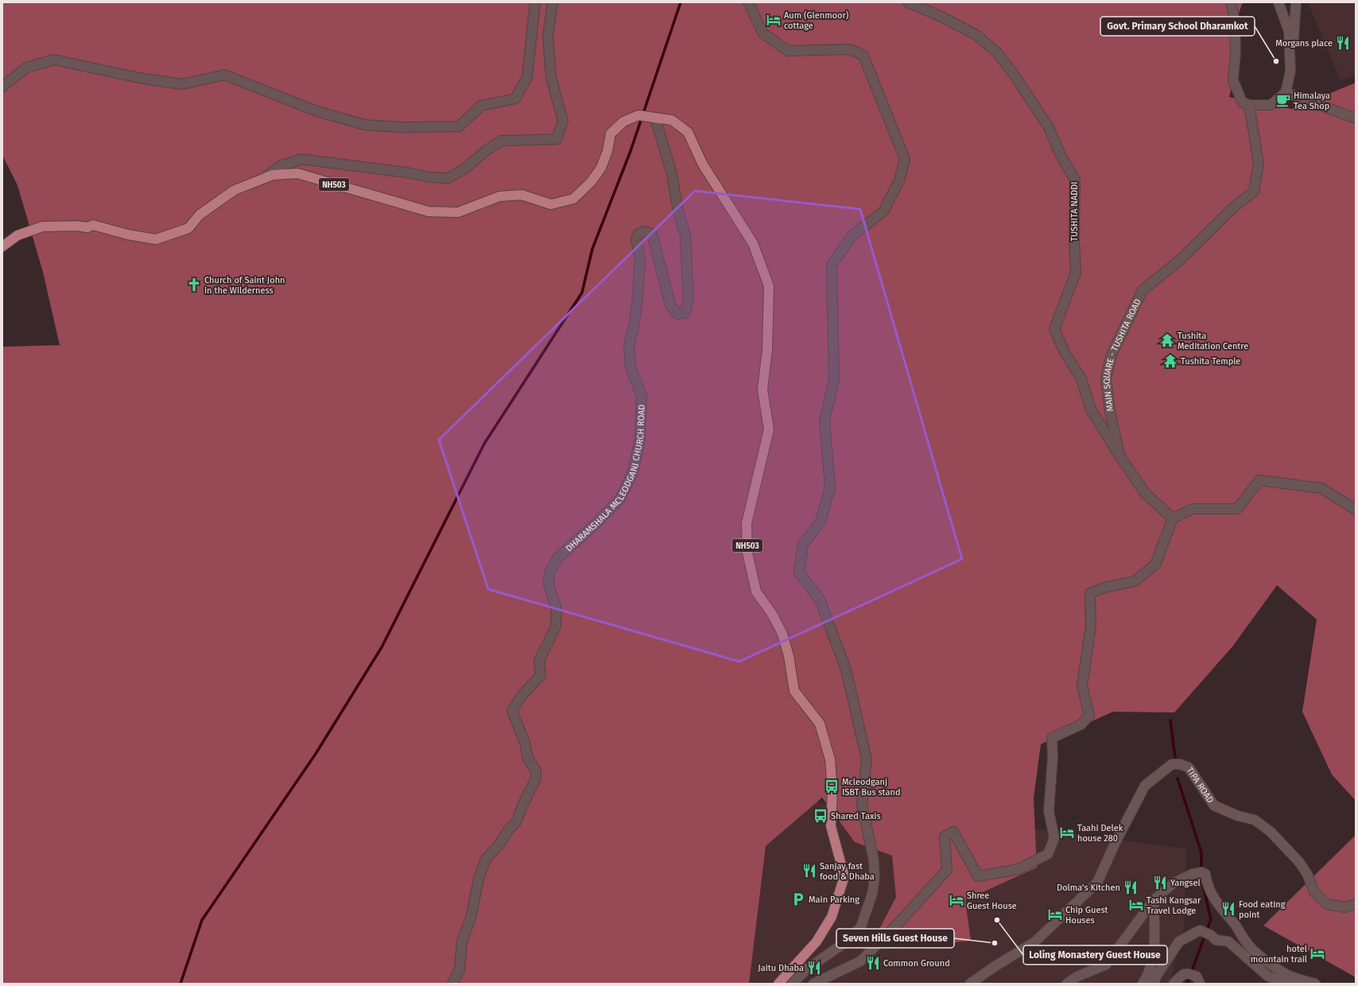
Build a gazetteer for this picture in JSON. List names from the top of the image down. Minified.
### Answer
{"streets":{"main road":["NH503"],"street":["TUSHITA NADDI","MAIN SQUARE - TUSHITA ROAD","DHARAMSHALA MCLEODGANJ CHURCH ROAD","TIPA ROAD"]},"crossings":[["NH503","DHARAMSHALA MCLEODGANJ CHURCH ROAD"],["TUSHITA NADDI","MAIN SQUARE - TUSHITA ROAD"]],"places":{"hotel":["Aum (Glenmoor) cottage","Taahi Delek house 280","Shree Guest House","Tashi Kangsar Travel Lodge","Chip Guest Houses","hotel mountain trail"],"restaurant":["Morgans place","Sanjay fast food & Dhaba","Yangsel","Dolma's Kitchen","Food eating point","Common Ground","Jaitu Dhaba"],"other":["Govt. Primary School Dharamkot","Loling Monastery Guest House","Seven Hills Guest House"],"cafe":["Himalaya Tea Shop"],"church":["Church of Saint John in the Wilderness"],"temple":["Tushita Meditation Centre","Tushita Temple"],"bus stop":["Mcleodganj ISBT Bus stand","Shared Taxis"],"parking":["Main Parking"]}}
